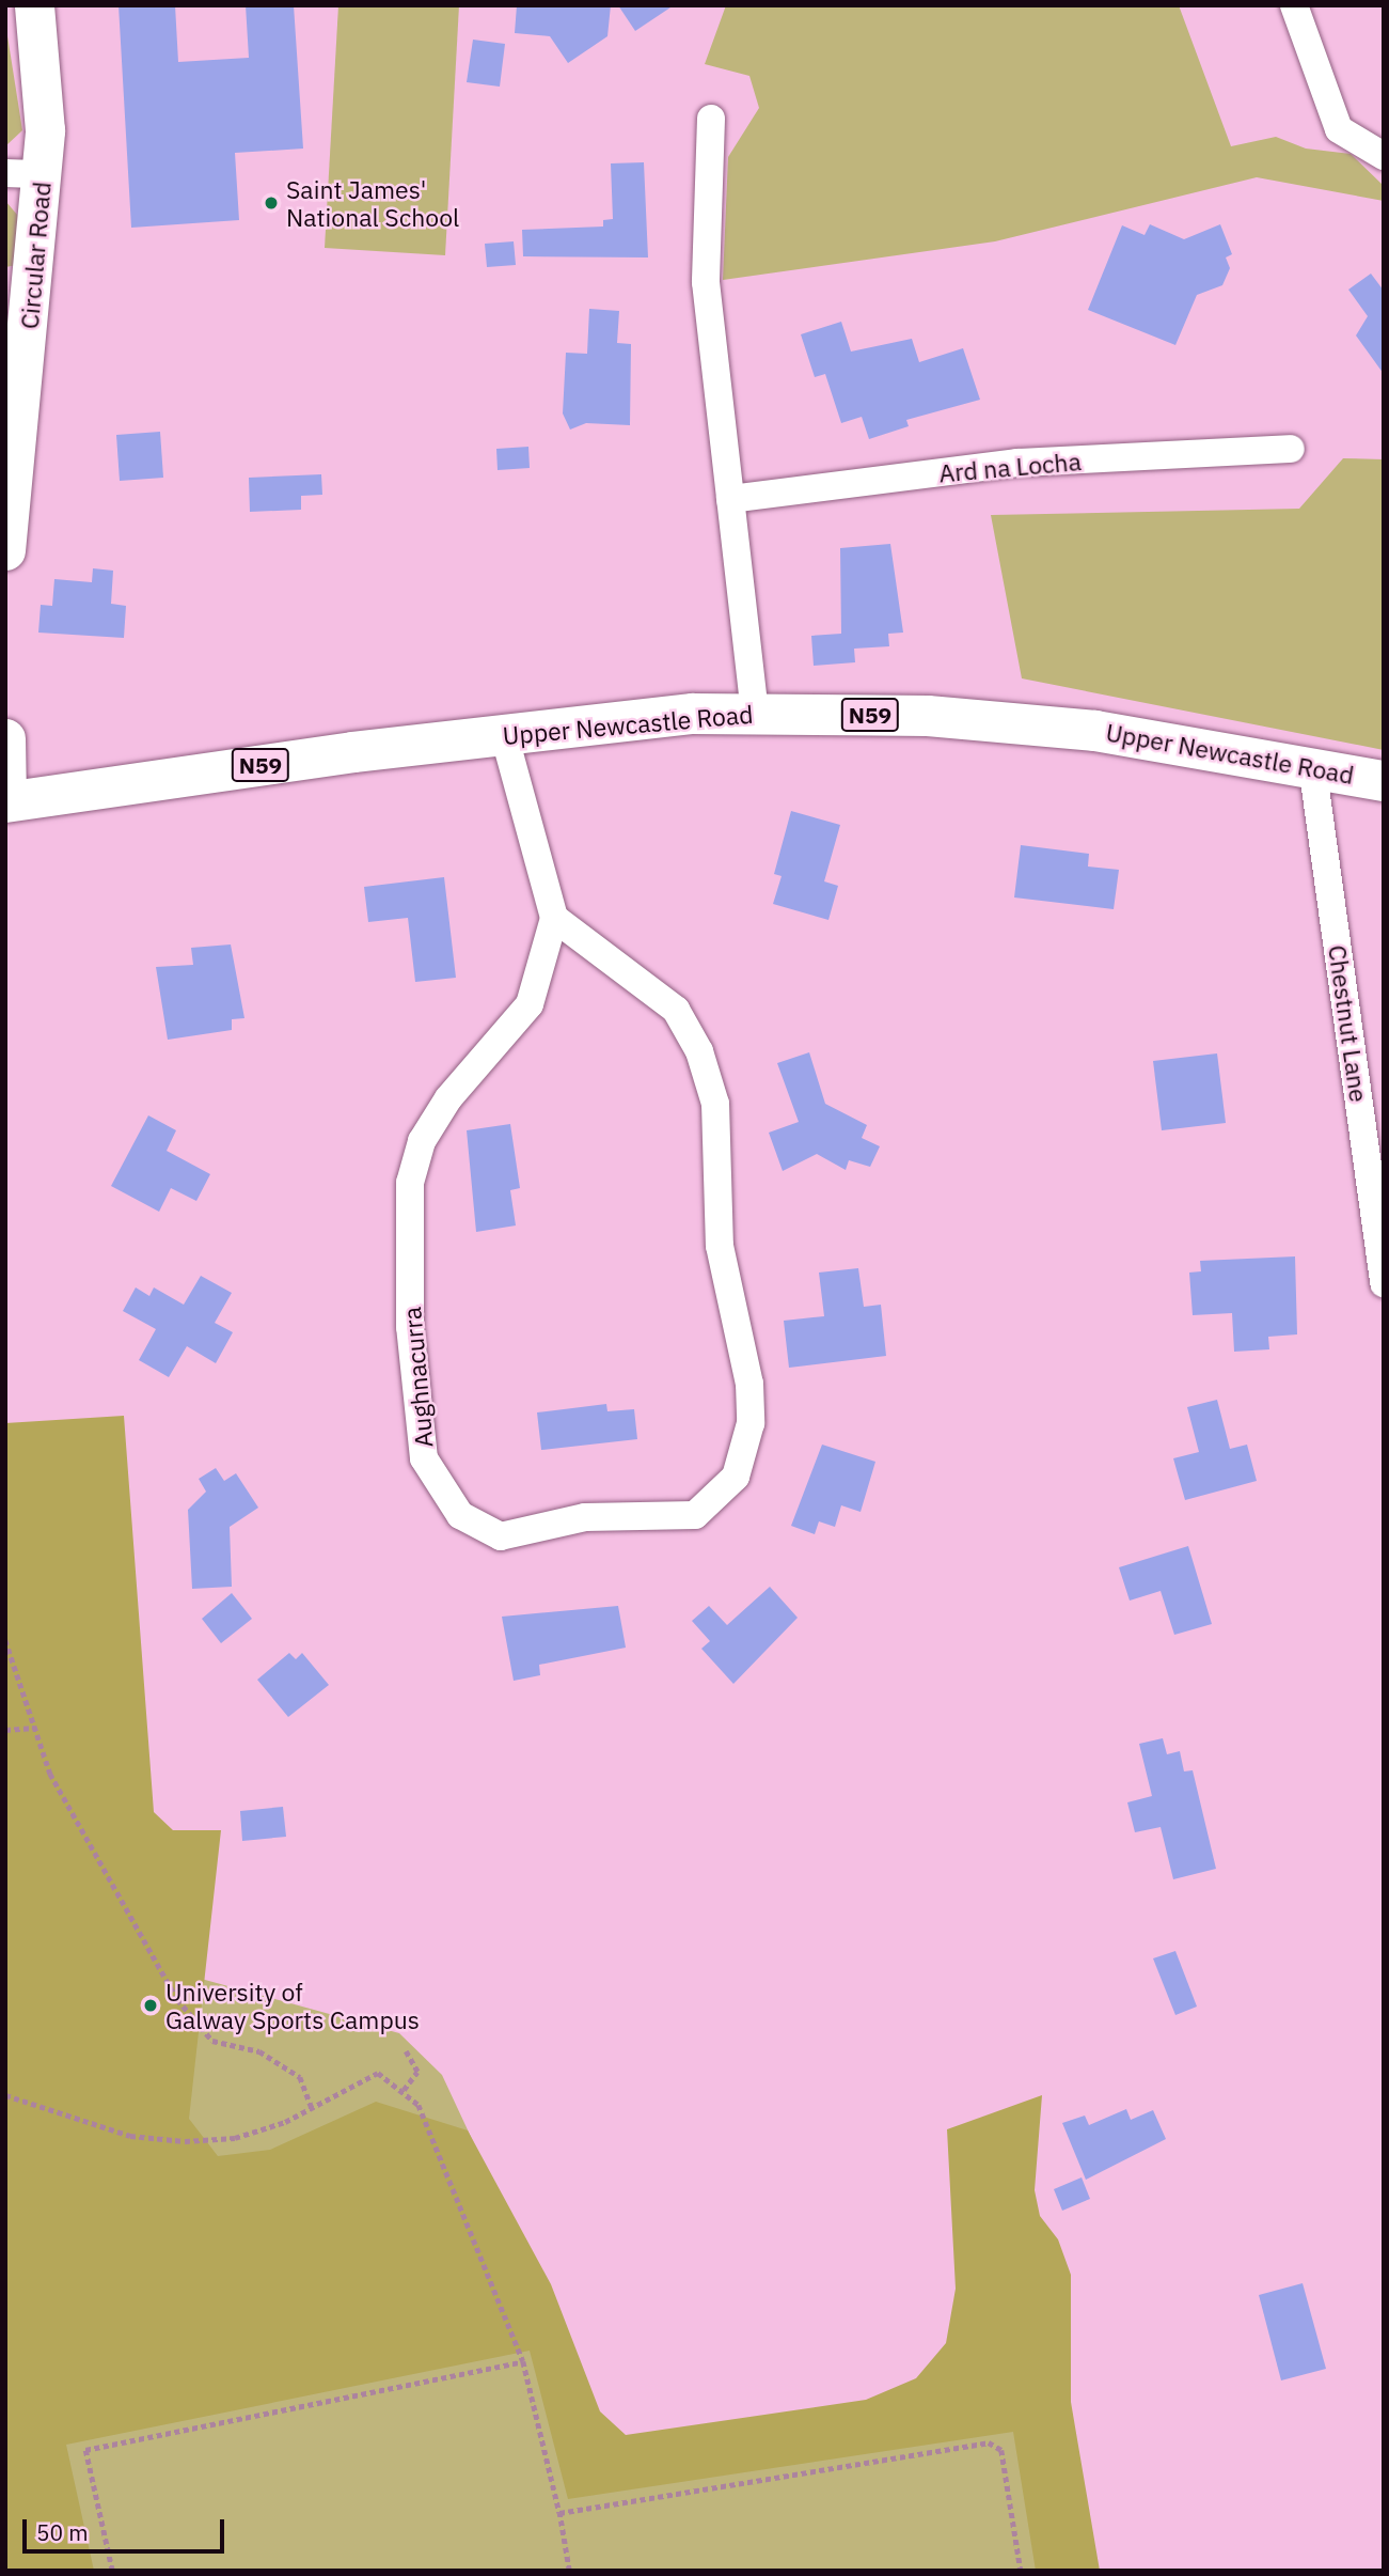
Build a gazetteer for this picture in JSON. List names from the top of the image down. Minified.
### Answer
{"streets":{"main road":["N59","Upper Newcastle Road"],"street":["Circular Road","Ard na Locha","Chestnut Lane","Aughnacurra"]},"crossings":[["Upper Newcastle Road","Chestnut Lane"]],"places":["Saint James' National School","University of Galway Sports Campus"],"scale_bar":"50 m"}
